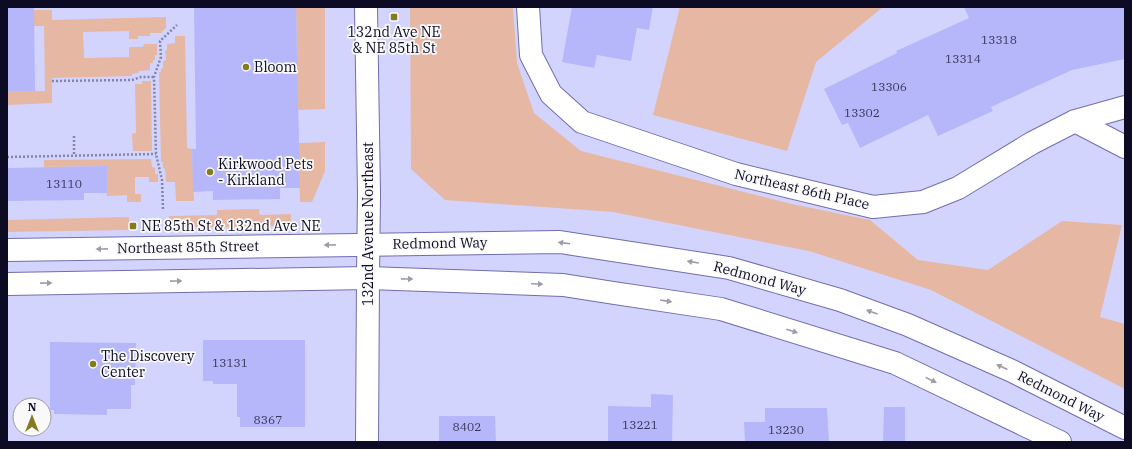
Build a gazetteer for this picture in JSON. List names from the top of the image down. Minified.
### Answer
{"streets":{"main road":["Northeast 86th Place","132nd Avenue Northeast","Redmond Way","Northeast 85th Street"]},"crossings":[["132nd Avenue Northeast","Redmond Way"],["132nd Avenue Northeast","Northeast 85th Street"],["Redmond Way","Northeast 85th Street"]],"places":{"transit":["132nd Ave NE & NE 85th St","NE 85th St & 132nd Ave NE"],"other":["Bloom","Kirkwood Pets - Kirkland","The Discovery Center"]},"house_numbers":["13318","13314","13306","13302","13110","13131","8367","13221","8402","13230"],"north":"top"}
